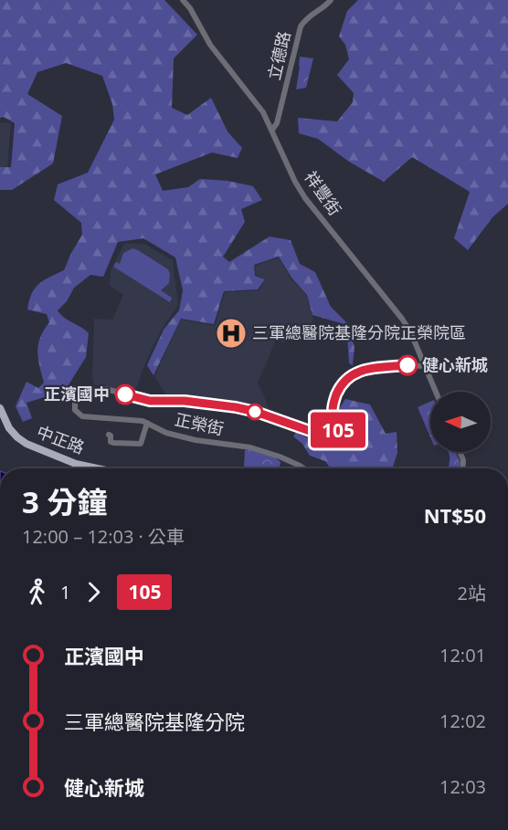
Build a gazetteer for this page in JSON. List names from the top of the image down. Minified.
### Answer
{"streets":{"main road":["中正路"],"street":["立德路","祥豐街","正榮街"]},"crossings":[["立德路","祥豐街"],["祥豐街","正榮街"]],"places":{"hospital":["三軍總醫院基隆分院正榮院區"],"other":["健心新城","正濱國中"]},"lines":["bus line 105"],"north":"left","page":{"on_map":"105","heading":["3 分鐘","12:00 – 12:03 · 公車","NT$50"],"legs":["1","105","2站"],"list":[{"name":"正濱國中","value":"12:01"},{"name":"三軍總醫院基隆分院","value":"12:02"},{"name":"健心新城","value":"12:03"}]}}
